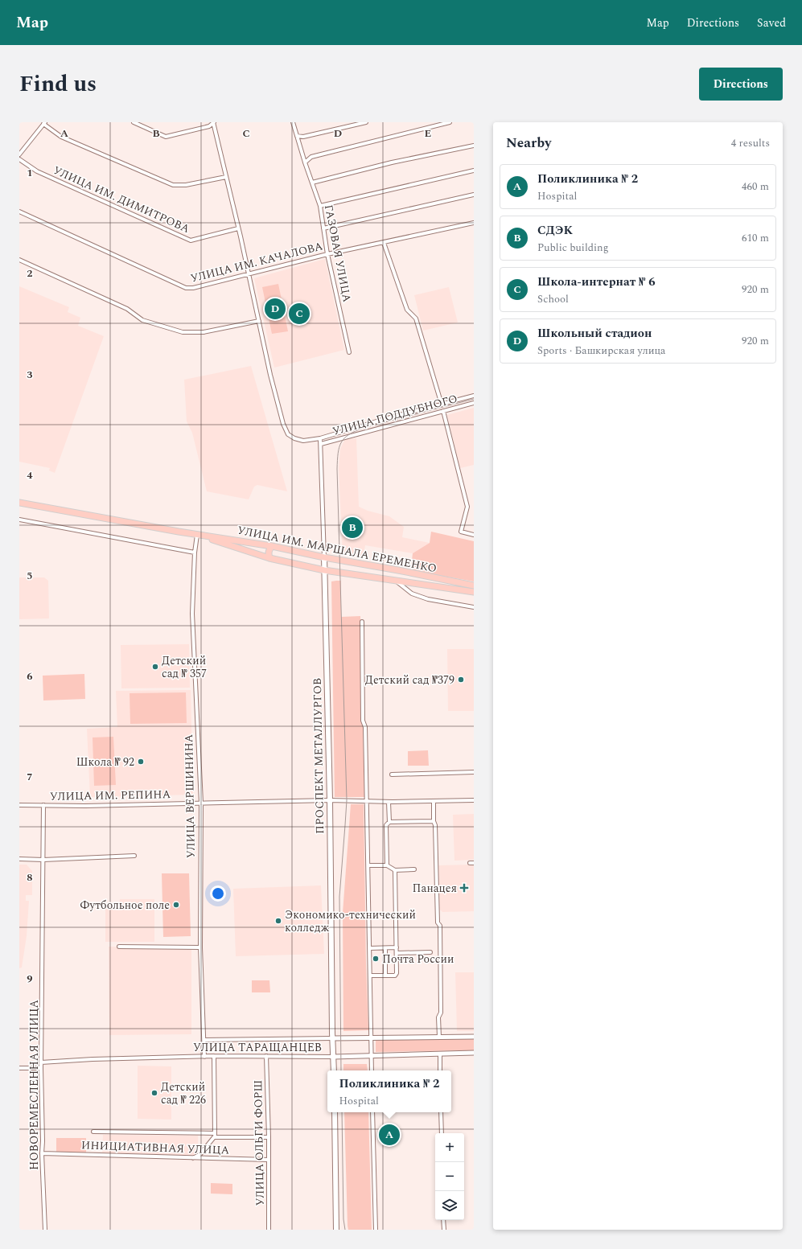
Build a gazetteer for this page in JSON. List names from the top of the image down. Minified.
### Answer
{"streets":{"highway":["УЛИЦА ИМ. МАРШАЛА ЕРЕМЕНКО"],"main road":["ПРОСПЕКТ МЕТАЛЛУРГОВ"],"street":["УЛИЦА ИМ. ДИМИТРОВА","ГАЗОВАЯ УЛИЦА","УЛИЦА ИМ. КАЧАЛОВА","УЛИЦА ПОДДУБНОГО","УЛИЦА ИМ. РЕПИНА","УЛИЦА ВЕРШИНИНА","УЛИЦА ТАРАЩАНЦЕВ","НОВОРЕМЕСЛЕННАЯ УЛИЦА","УЛИЦА ОЛЬГИ ФОРШ","ИНИЦИАТИВНАЯ УЛИЦА"]},"crossings":[["ГАЗОВАЯ УЛИЦА","УЛИЦА ИМ. КАЧАЛОВА"],["УЛИЦА ПОДДУБНОГО","ПРОСПЕКТ МЕТАЛЛУРГОВ"],["УЛИЦА ИМ. МАРШАЛА ЕРЕМЕНКО","ПРОСПЕКТ МЕТАЛЛУРГОВ"],["УЛИЦА ИМ. МАРШАЛА ЕРЕМЕНКО","УЛИЦА ВЕРШИНИНА"],["ПРОСПЕКТ МЕТАЛЛУРГОВ","УЛИЦА ИМ. РЕПИНА"],["ПРОСПЕКТ МЕТАЛЛУРГОВ","УЛИЦА ТАРАЩАНЦЕВ"],["УЛИЦА ИМ. РЕПИНА","УЛИЦА ВЕРШИНИНА"],["УЛИЦА ИМ. РЕПИНА","НОВОРЕМЕСЛЕННАЯ УЛИЦА"],["УЛИЦА ВЕРШИНИНА","УЛИЦА ТАРАЩАНЦЕВ"],["УЛИЦА ТАРАЩАНЦЕВ","НОВОРЕМЕСЛЕННАЯ УЛИЦА"],["УЛИЦА ТАРАЩАНЦЕВ","УЛИЦА ОЛЬГИ ФОРШ"],["НОВОРЕМЕСЛЕННАЯ УЛИЦА","ИНИЦИАТИВНАЯ УЛИЦА"],["УЛИЦА ОЛЬГИ ФОРШ","ИНИЦИАТИВНАЯ УЛИЦА"]],"places":{"other":["Детский сад № 357","Детский сад №379","Школа № 92","Футбольное поле","Экономико-технический колледж","Почта России","Детский сад № 226"],"health":["Панацея"]},"page":{"header":"Map","nav":["Map","Directions","Saved"],"title":"Find us","buttons":"Directions","heading":["Nearby","4 results"],"list":[{"mark":"A","name":"Поликлиника № 2","note":"Hospital","value":"460 m"},{"mark":"B","name":"СДЭК","note":"Public building","value":"610 m"},{"mark":"C","name":"Школа-интернат № 6","note":"School","value":"920 m"},{"mark":"D","name":"Школьный стадион","note":"Sports · Башкирская улица","value":"920 m"}],"pins":["D","C","B","A"],"popup":["Поликлиника № 2","Hospital"],"map_buttons":["+","−"]},"grid":{"columns":["A","B","C","D","E"],"rows":["1","2","3","4","5","6","7","8","9"]}}
